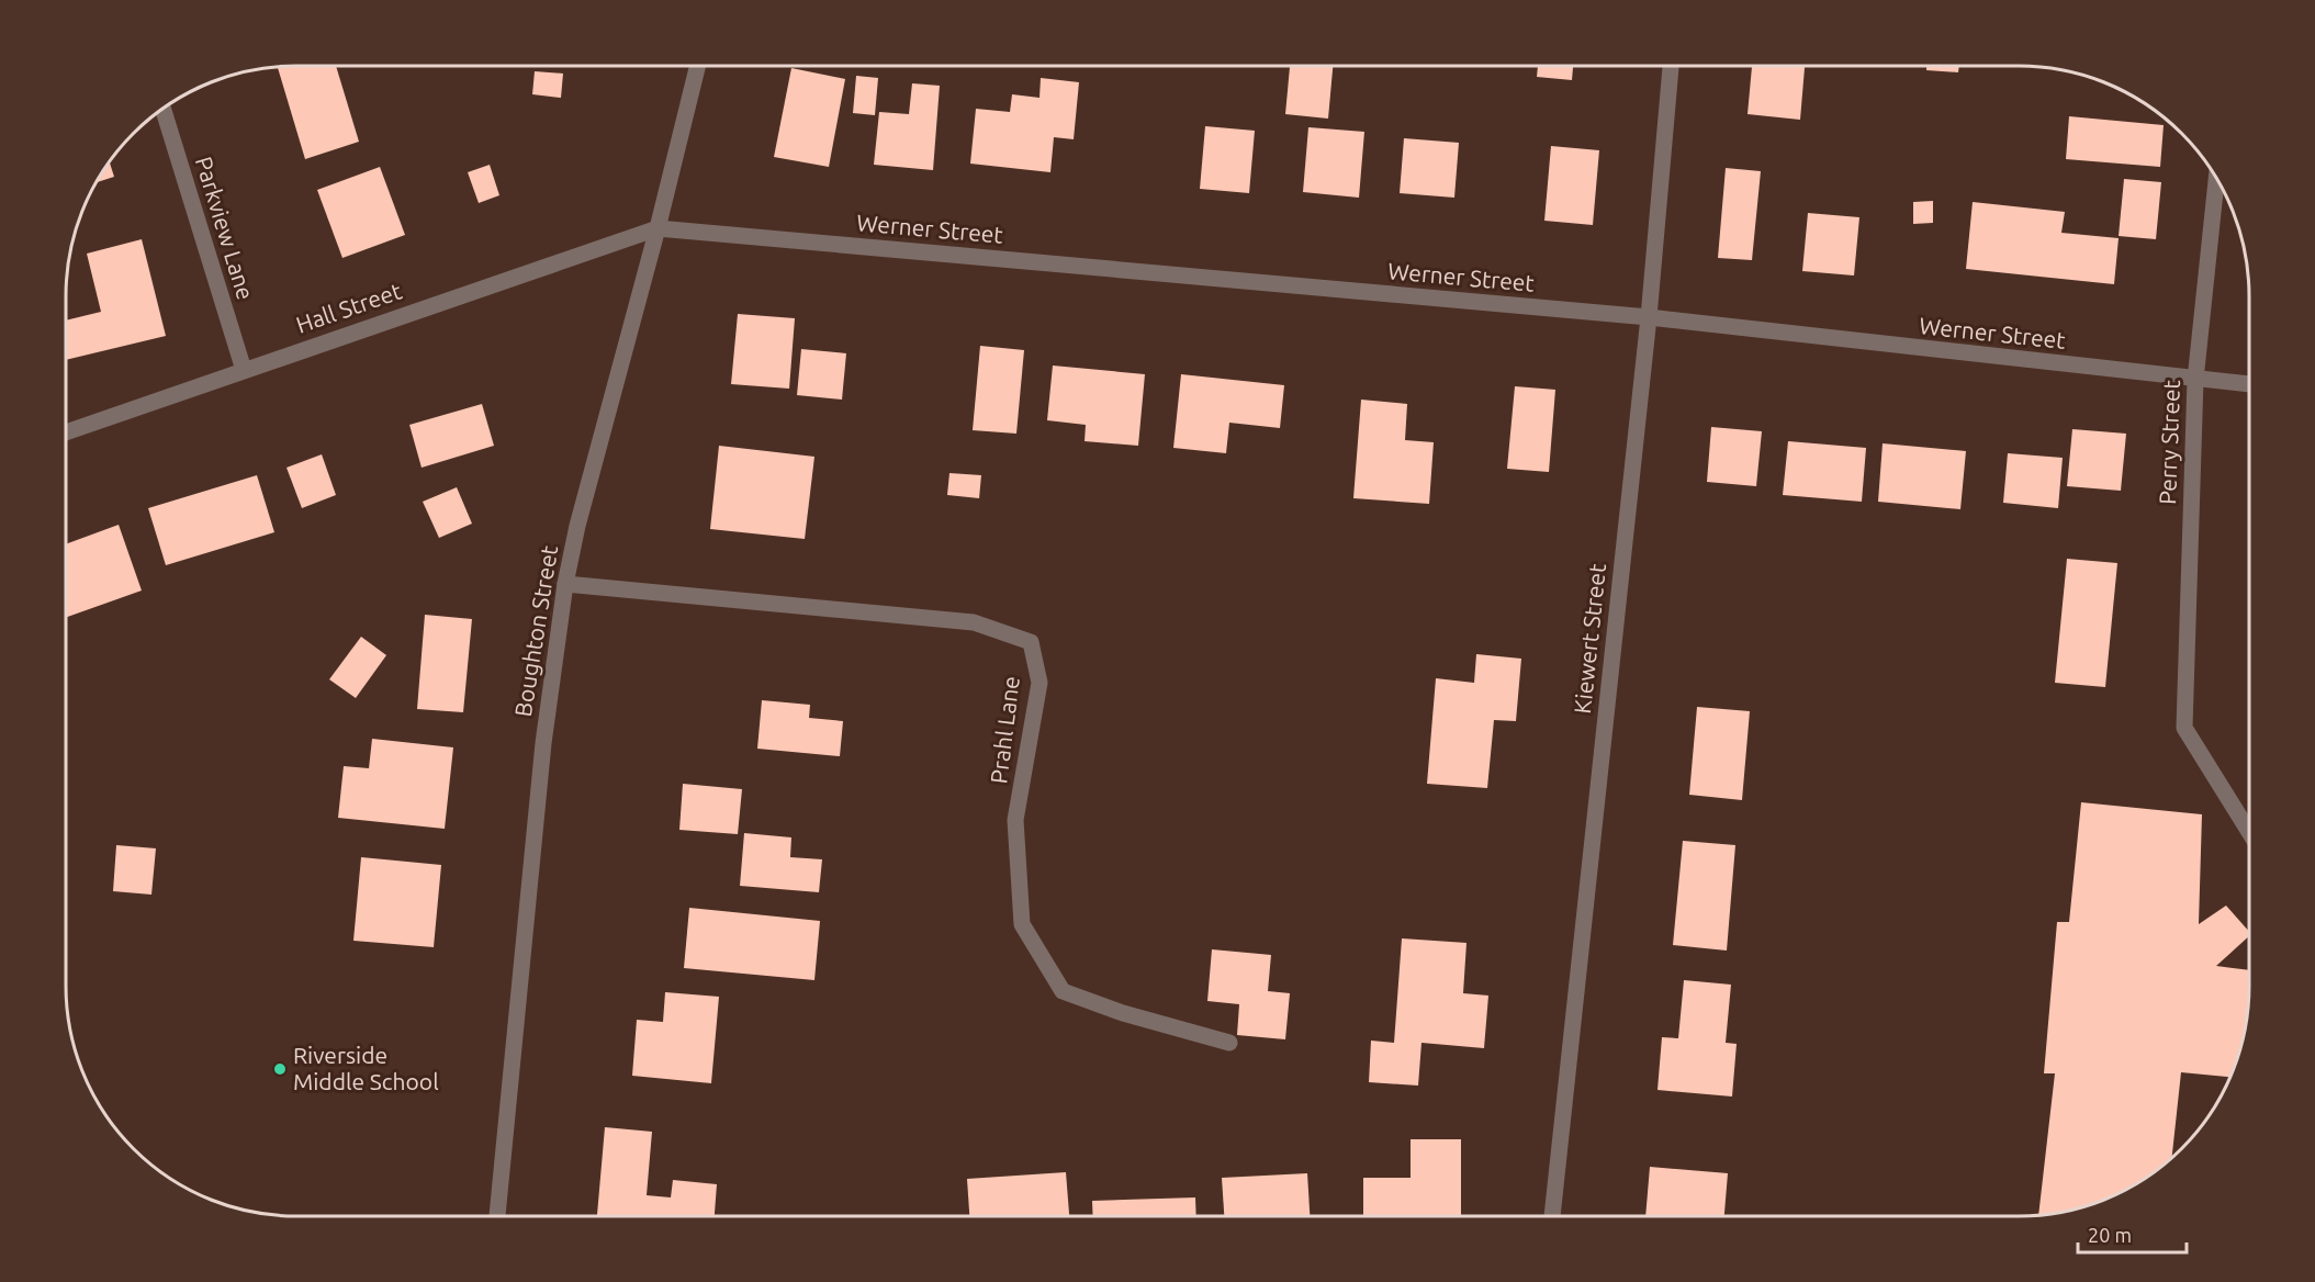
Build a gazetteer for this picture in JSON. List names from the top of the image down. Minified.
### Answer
{"streets":{"street":["Parkview Lane","Werner Street","Hall Street","Perry Street","Boughton Street","Kiewert Street","Prahl Lane"]},"crossings":[["Parkview Lane","Hall Street"],["Werner Street","Hall Street"],["Werner Street","Perry Street"],["Werner Street","Boughton Street"],["Werner Street","Kiewert Street"],["Hall Street","Boughton Street"],["Boughton Street","Prahl Lane"]],"places":["Riverside Middle School"],"scale_bar":"20 m"}
